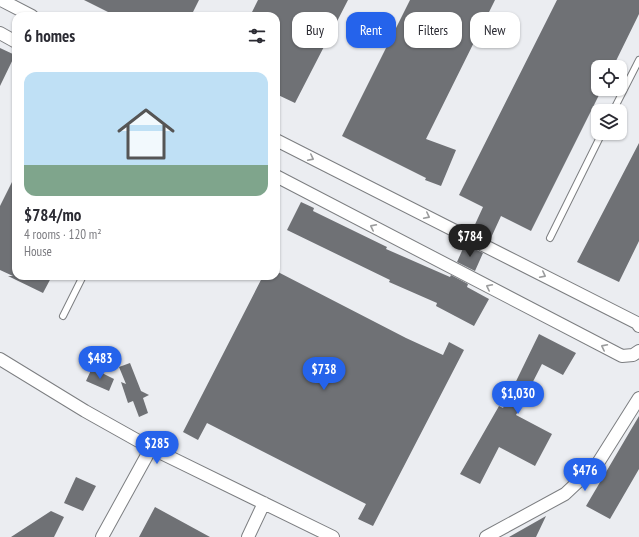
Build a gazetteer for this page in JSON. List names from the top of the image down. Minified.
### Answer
{"page":{"chip":["Buy","Rent","Filters","New"],"heading":"6 homes","list":[{"name":"$784/mo","note":"4 rooms · 120 m² · House"}],"price":["$784","$483","$738","$1,030","$285","$476"]}}
